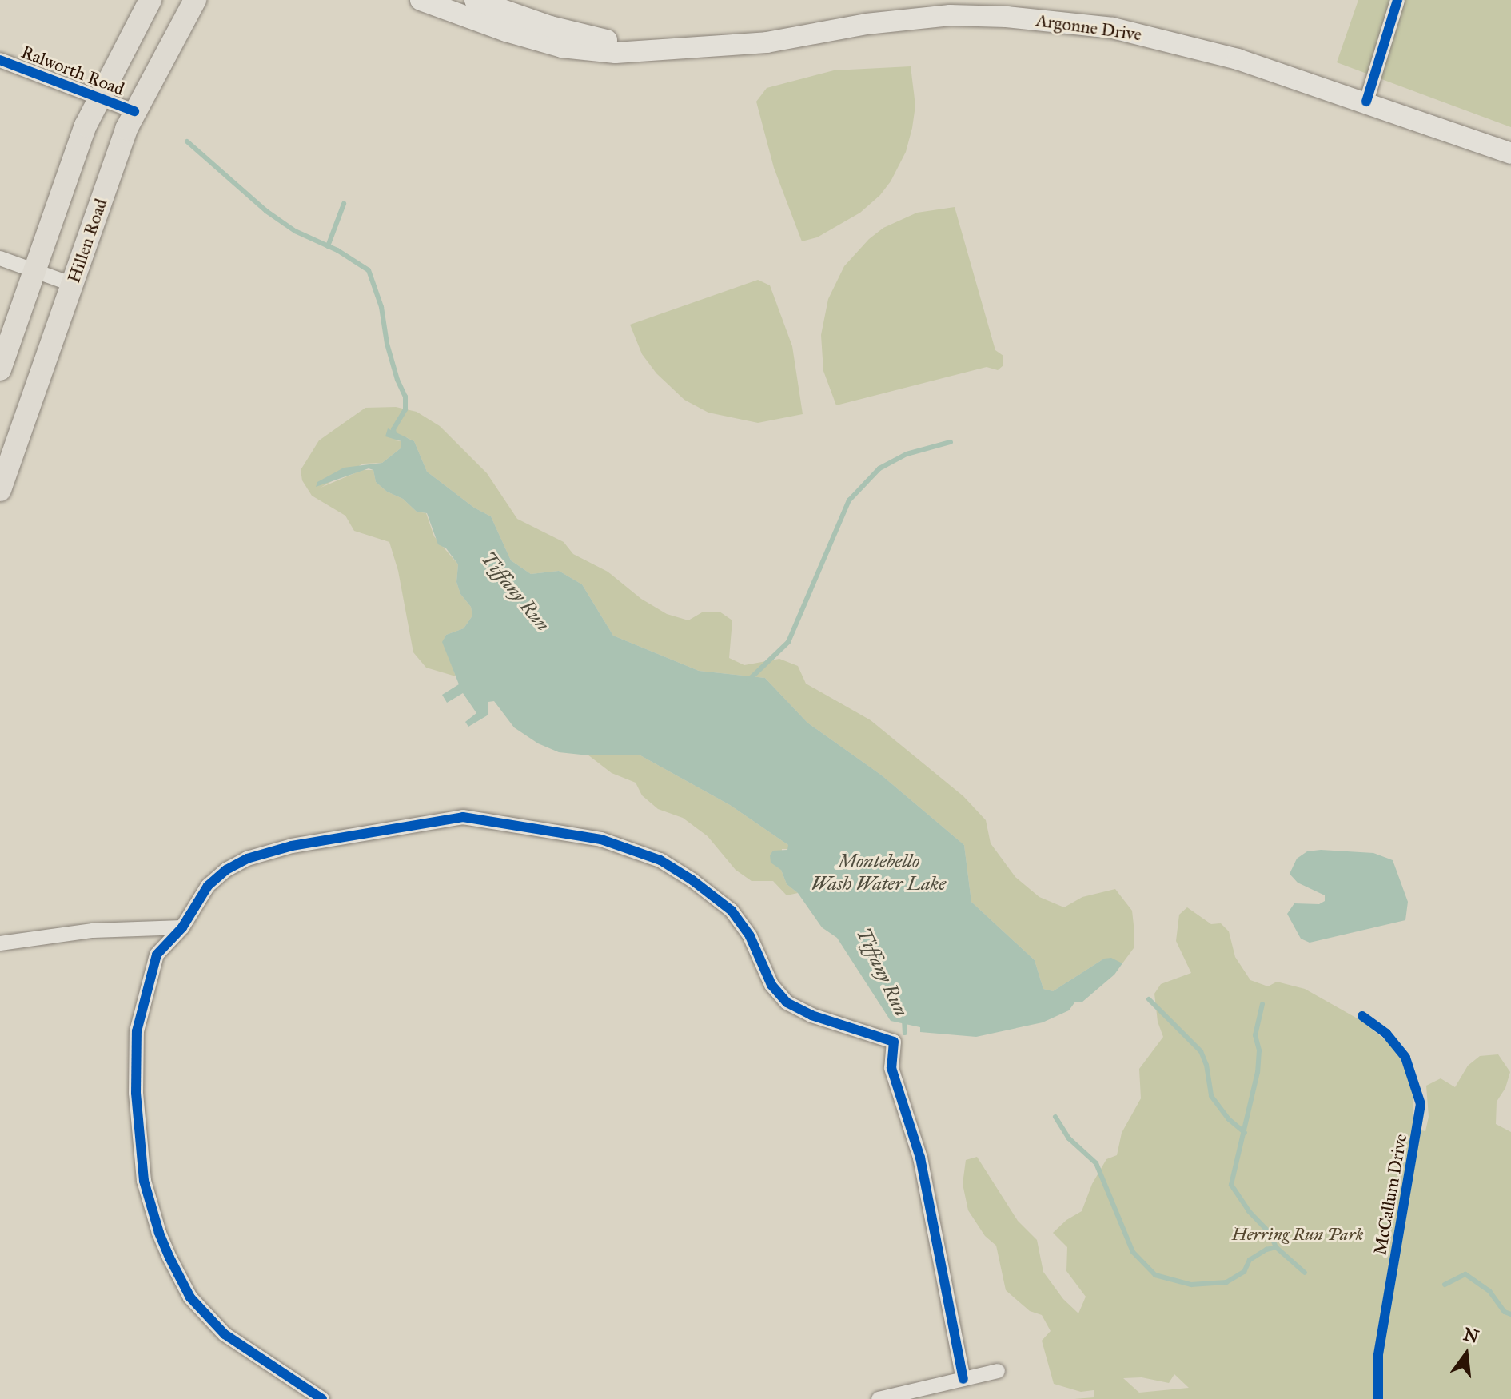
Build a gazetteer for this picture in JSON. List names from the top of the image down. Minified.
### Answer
{"streets":{"main road":["Argonne Drive","Hillen Road"],"street":["Ralworth Road"],"cycle path":["McCallum Drive"]},"crossings":[["Ralworth Road","Hillen Road"]],"water":["Tiffany Run","Montebello Wash Water Lake"],"parks":["Herring Run Park"],"north":"top"}
